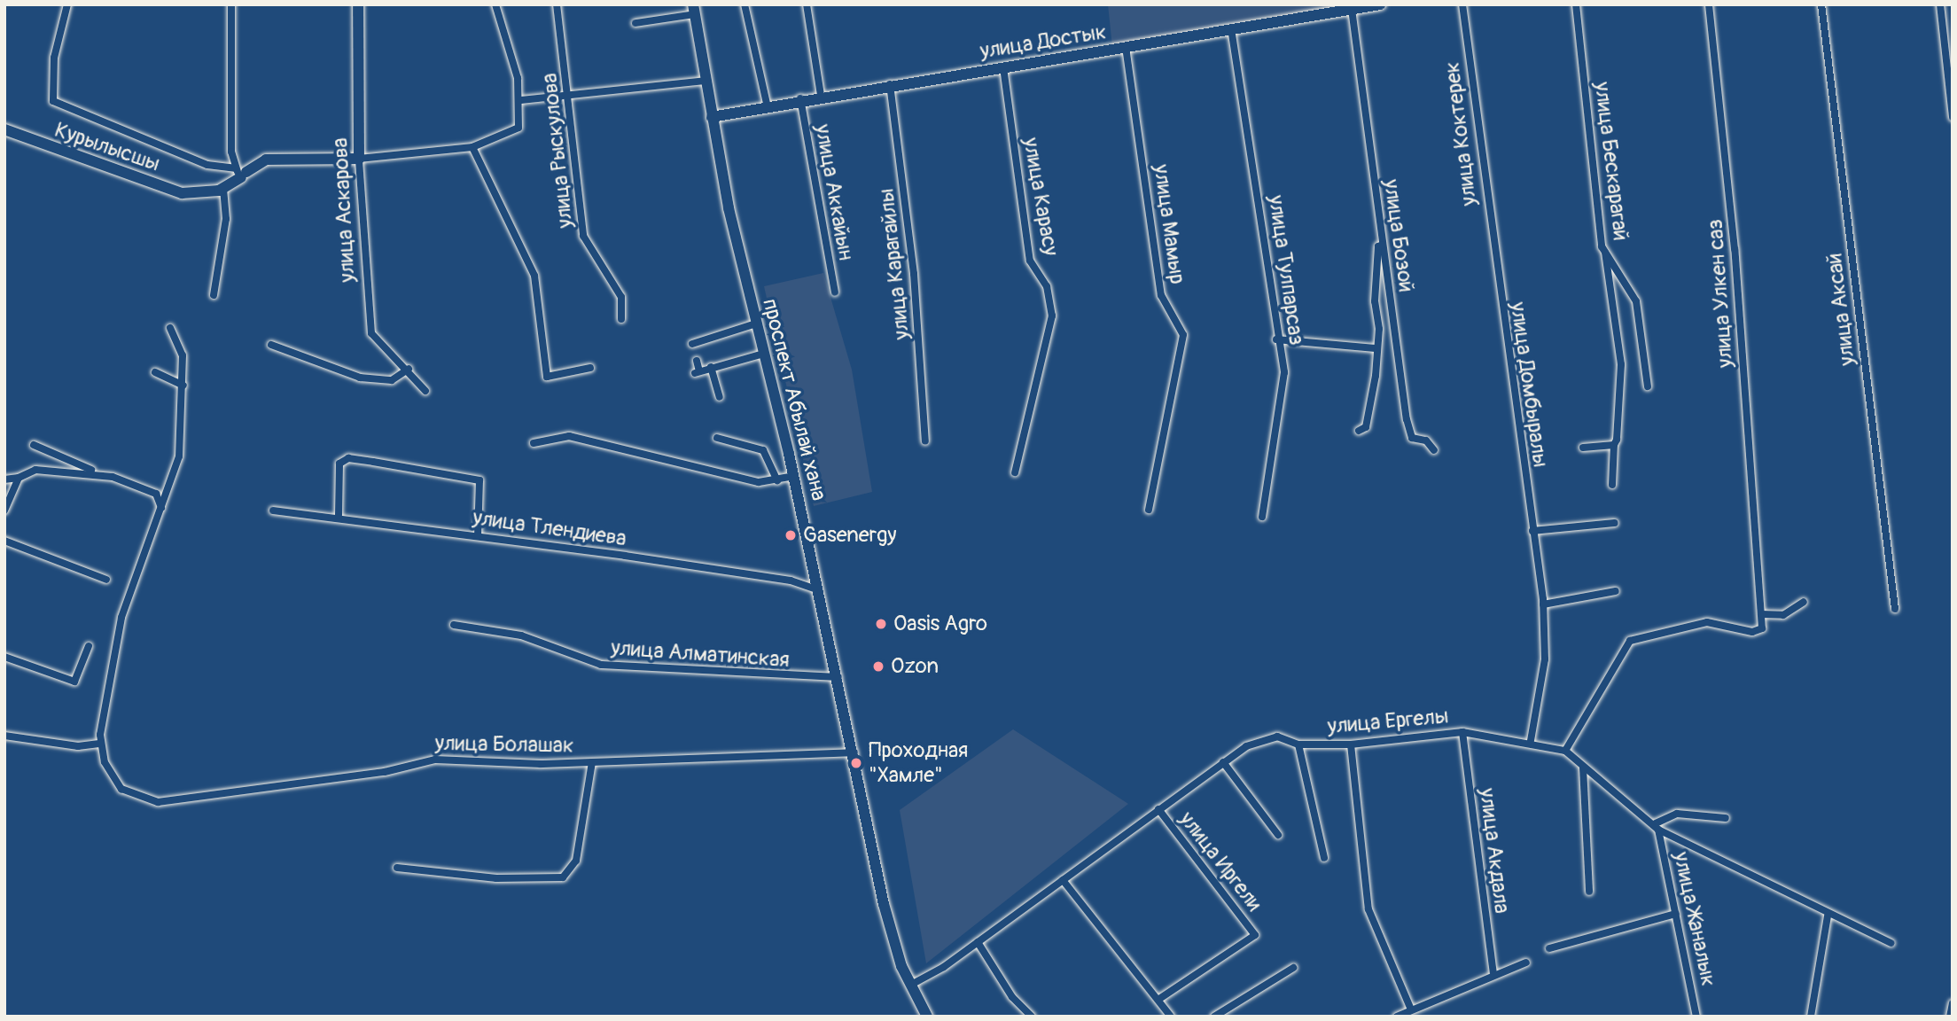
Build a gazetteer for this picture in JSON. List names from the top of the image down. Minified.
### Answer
{"streets":{"street":["улица Достык","улица Коктерек","Курылысшы","улица Рыскулова","улица Бескарагай","улица Аккайын","улица Карасу","улица Аскарова","улица Мамыр","улица Бозой","улица Карагайлы","улица Тулпарсаз","улица Улкен саз","улица Аксай","улица Домбыралы","проспект Абылай хана","улица Тлендиева","улица Алматинская","улица Ергелы","улица Болашак","улица Акдала","улица Иргели","улица Жаналык"]},"crossings":[["улица Достык","улица Аккайын"],["улица Достык","улица Карасу"],["улица Достык","улица Мамыр"],["улица Достык","улица Бозой"],["улица Достык","улица Карагайлы"],["улица Достык","улица Тулпарсаз"],["улица Достык","проспект Абылай хана"],["улица Коктерек","улица Домбыралы"],["улица Домбыралы","улица Ергелы"],["проспект Абылай хана","улица Тлендиева"],["проспект Абылай хана","улица Алматинская"],["проспект Абылай хана","улица Ергелы"],["проспект Абылай хана","улица Болашак"],["улица Ергелы","улица Акдала"],["улица Ергелы","улица Иргели"],["улица Ергелы","улица Жаналык"]],"places":["Gasenergy","Oasis Agro","Ozon","Проходная \"Хамле\""]}
